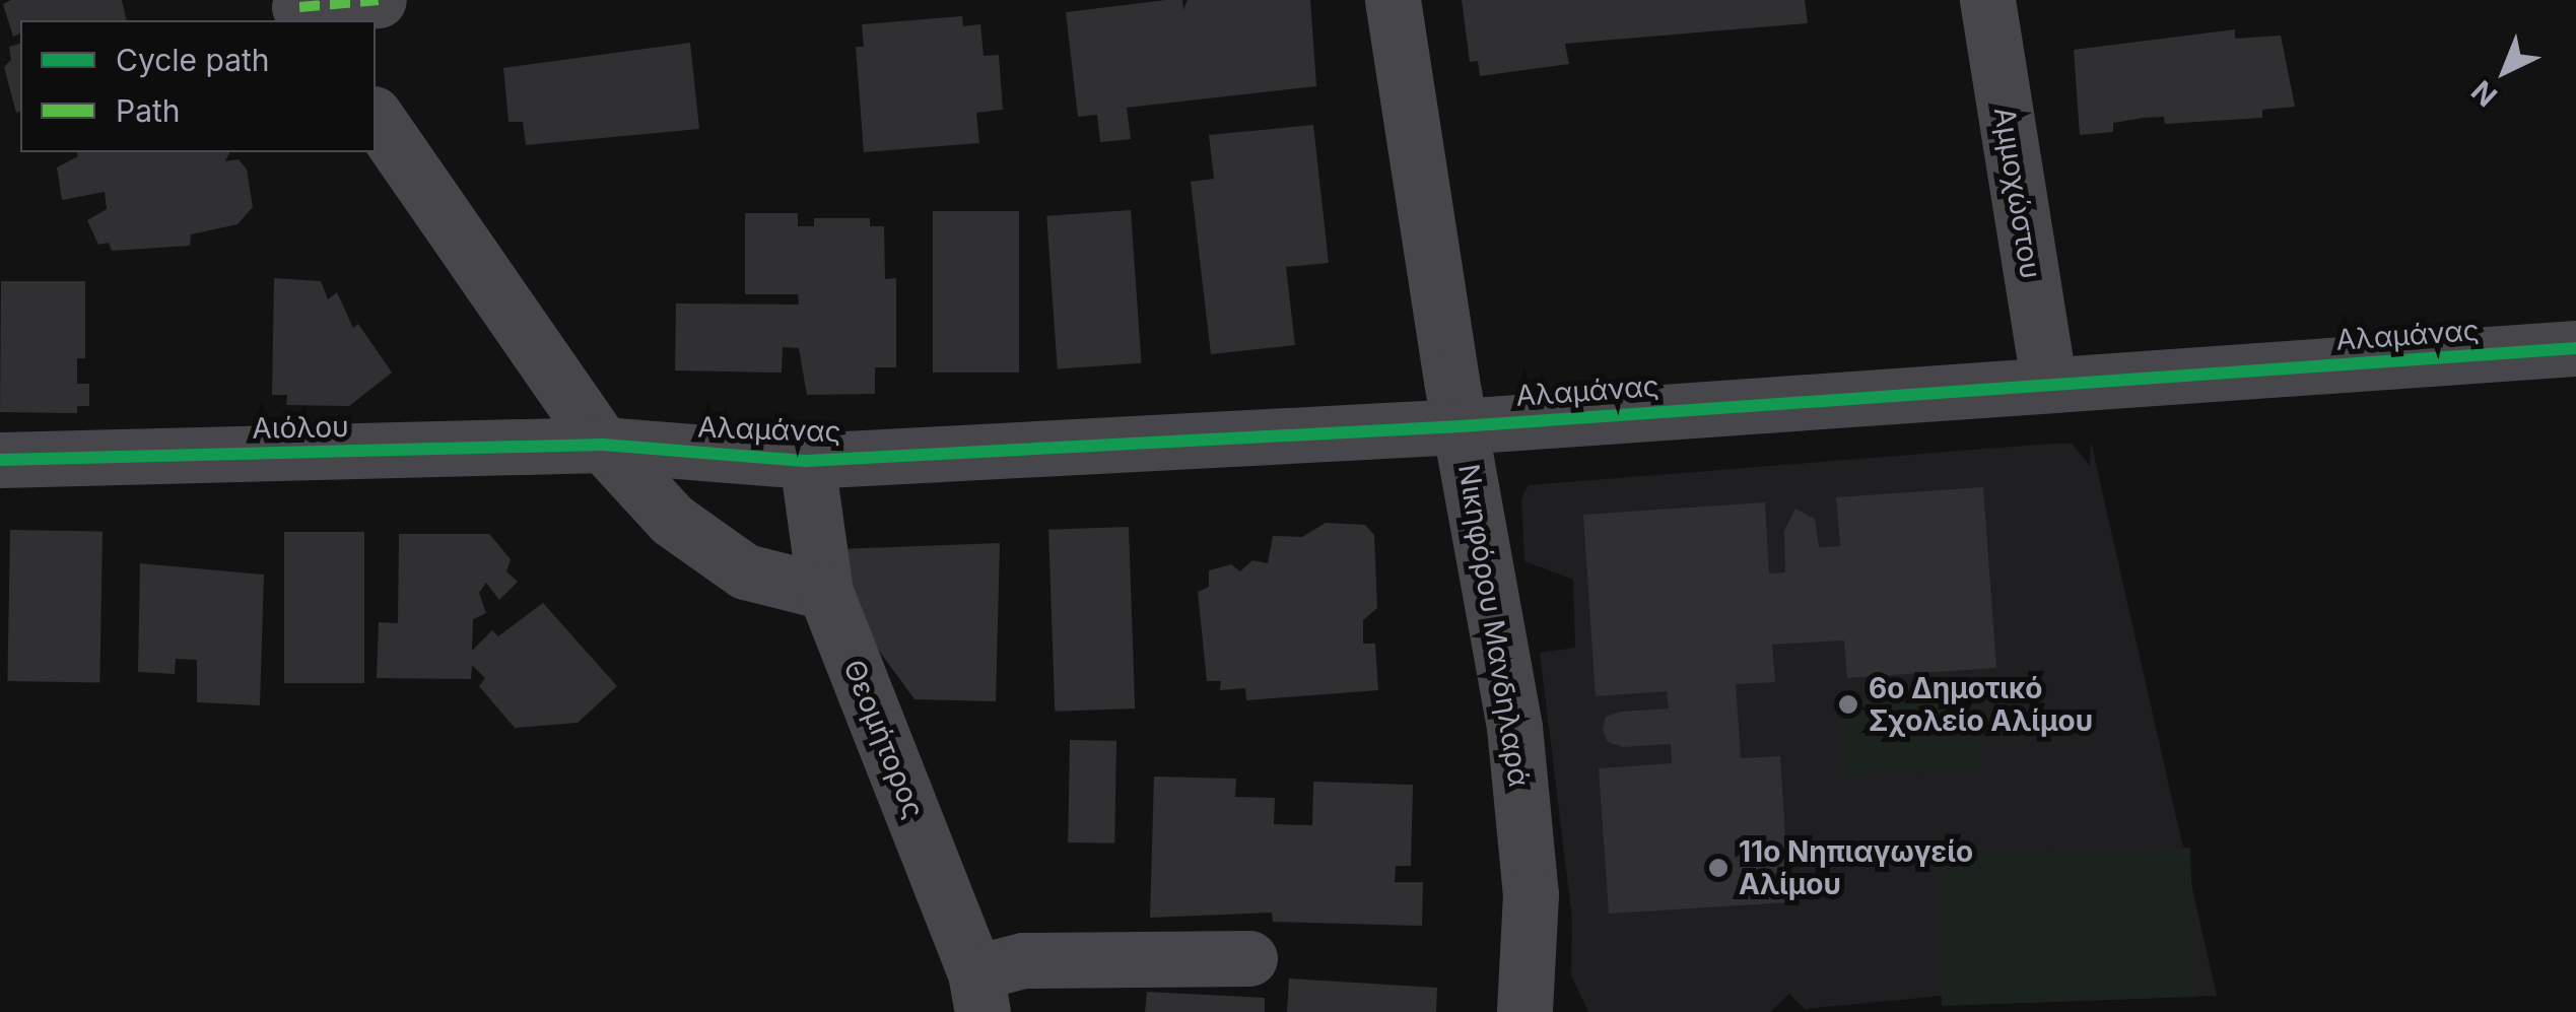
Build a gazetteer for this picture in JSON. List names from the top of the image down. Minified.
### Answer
{"streets":{"street":["Αμμοχώστου","Αλαμάνας","Αιόλου","Νικηφόρου Μανδηλαρά","Θεομήτορος"]},"crossings":[["Αμμοχώστου","Αλαμάνας"],["Αλαμάνας","Αιόλου"],["Αλαμάνας","Νικηφόρου Μανδηλαρά"],["Αλαμάνας","Θεομήτορος"]],"places":["6ο Δημοτικό Σχολείο Αλίμου","11ο Νηπιαγωγείο Αλίμου"],"legend":["Cycle path","Path"],"north":"bottom left"}
